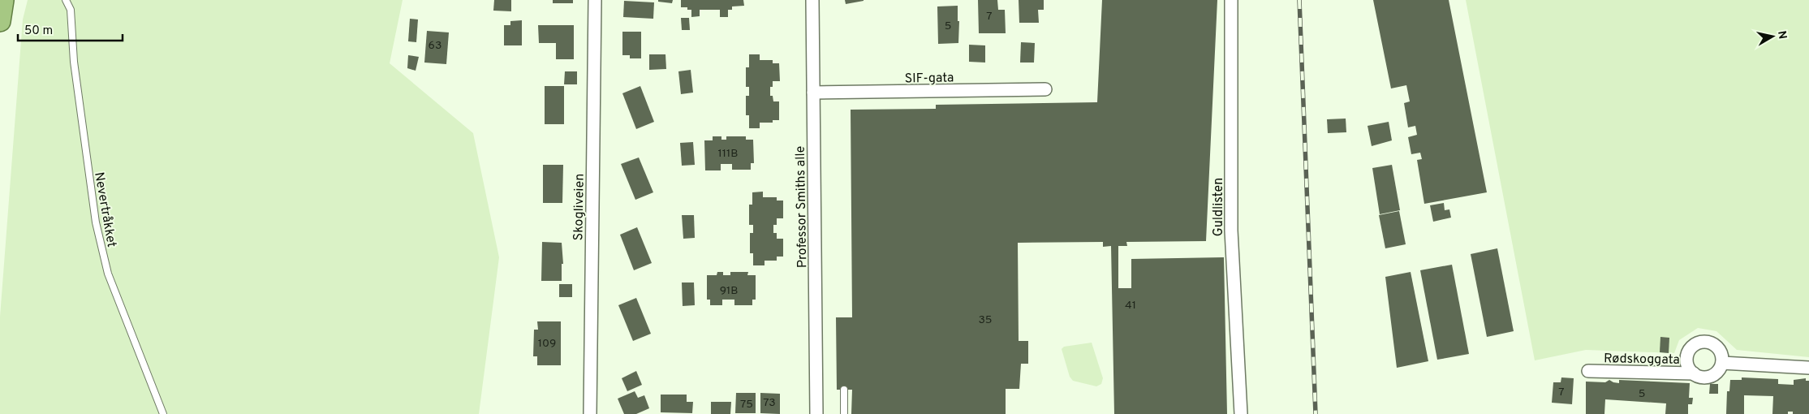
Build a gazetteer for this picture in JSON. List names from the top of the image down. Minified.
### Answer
{"streets":{"street":["SIF-gata","Skogliveien","Professor Smiths alle","Guldlisten","Rødskoggata"],"lane":["Nevertråkket"]},"crossings":[["SIF-gata","Professor Smiths alle"]],"house_numbers":["7","5","63","111B","91B","41","35","109","7","5","73","75"],"scale_bar":"50 m","north":"right"}
